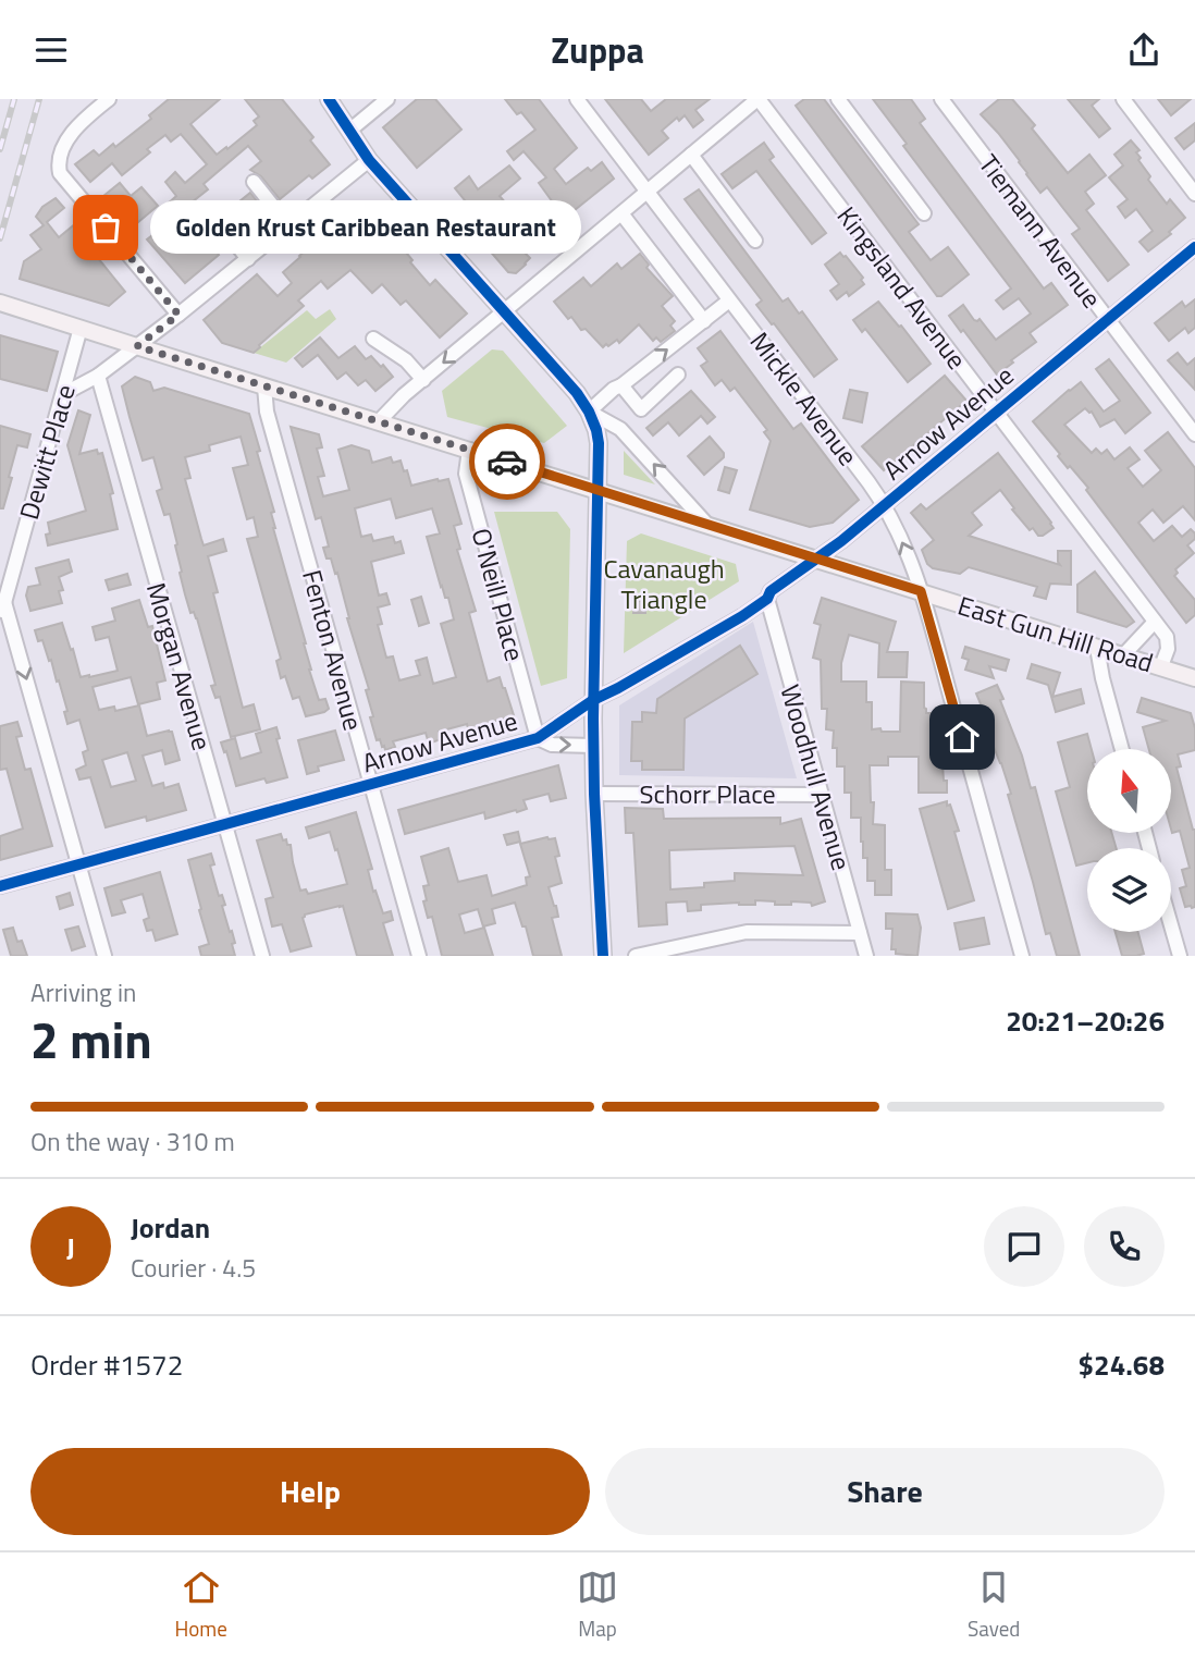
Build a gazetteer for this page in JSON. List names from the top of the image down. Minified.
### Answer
{"streets":{"main road":["East Gun Hill Road"],"street":["Tiemann Avenue","Kingsland Avenue","Mickle Avenue","Arnow Avenue","Dewitt Place","O'Neill Place","Fenton Avenue","Morgan Avenue","Woodhull Avenue","Schorr Place"]},"crossings":[["Tiemann Avenue","Arnow Avenue"],["Kingsland Avenue","Arnow Avenue"],["Kingsland Avenue","East Gun Hill Road"],["Mickle Avenue","Arnow Avenue"],["Mickle Avenue","East Gun Hill Road"],["Arnow Avenue","O'Neill Place"],["Arnow Avenue","East Gun Hill Road"],["Arnow Avenue","Fenton Avenue"],["Arnow Avenue","Morgan Avenue"],["Arnow Avenue","Woodhull Avenue"],["Dewitt Place","East Gun Hill Road"],["O'Neill Place","East Gun Hill Road"],["East Gun Hill Road","Fenton Avenue"],["Woodhull Avenue","Schorr Place"]],"parks":["Cavanaugh Triangle"],"places":["Golden Krust Caribbean Restaurant"],"north":"top","page":{"header":"Zuppa","bubble":"Golden Krust Caribbean Restaurant","heading":["2 min","Arriving in","20:21–20:26"],"panel":["Jordan","Courier · 4.5","Order #1572","$24.68"],"bar":"On the way · 310 m","round":"J","buttons":["Help","Share"],"tabs":["Home","Map","Saved"]}}
